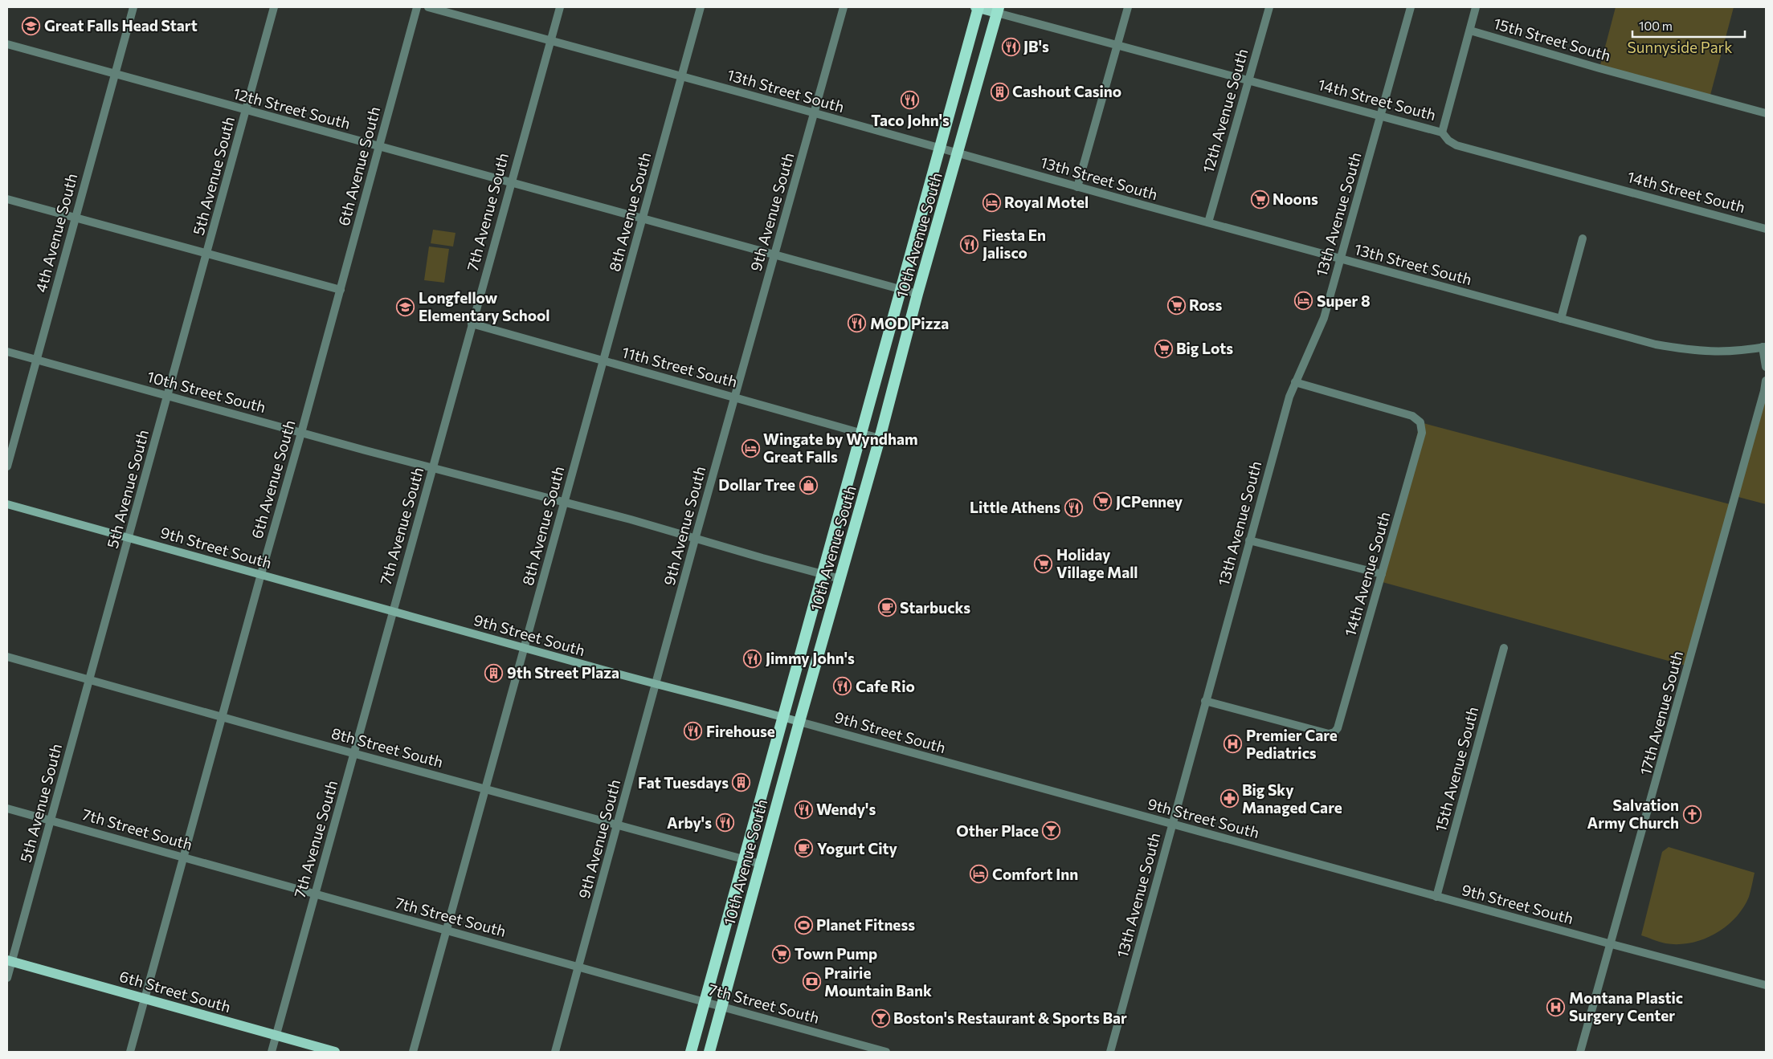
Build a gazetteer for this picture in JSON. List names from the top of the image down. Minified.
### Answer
{"streets":{"highway":["10th Avenue South"],"main road":["14th Street South","9th Street South","6th Street South"],"street":["15th Street South","13th Street South","12th Street South","12th Avenue South","6th Avenue South","5th Avenue South","7th Avenue South","8th Avenue South","9th Avenue South","13th Avenue South","4th Avenue South","11th Street South","10th Street South","14th Avenue South","17th Avenue South","8th Street South","15th Avenue South","7th Street South"]},"crossings":[["13th Street South","12th Avenue South"],["13th Street South","7th Avenue South"],["13th Street South","8th Avenue South"],["13th Street South","9th Avenue South"],["13th Street South","13th Avenue South"],["13th Street South","10th Avenue South"],["14th Street South","12th Avenue South"],["14th Street South","13th Avenue South"],["14th Street South","10th Avenue South"],["12th Street South","6th Avenue South"],["12th Street South","5th Avenue South"],["12th Street South","7th Avenue South"],["12th Street South","8th Avenue South"],["12th Street South","9th Avenue South"],["12th Street South","4th Avenue South"],["12th Street South","10th Avenue South"],["6th Avenue South","10th Street South"],["6th Avenue South","9th Street South"],["6th Avenue South","8th Street South"],["6th Avenue South","7th Street South"],["6th Avenue South","6th Street South"],["5th Avenue South","10th Street South"],["5th Avenue South","9th Street South"],["5th Avenue South","8th Street South"],["5th Avenue South","7th Street South"],["5th Avenue South","6th Street South"],["7th Avenue South","11th Street South"],["7th Avenue South","10th Street South"],["7th Avenue South","9th Street South"],["7th Avenue South","8th Street South"],["7th Avenue South","7th Street South"],["7th Avenue South","6th Street South"],["8th Avenue South","11th Street South"],["8th Avenue South","10th Street South"],["8th Avenue South","9th Street South"],["8th Avenue South","8th Street South"],["8th Avenue South","7th Street South"],["9th Avenue South","11th Street South"],["9th Avenue South","10th Street South"],["9th Avenue South","9th Street South"],["9th Avenue South","8th Street South"],["9th Avenue South","7th Street South"],["13th Avenue South","9th Street South"],["13th Avenue South","14th Avenue South"],["4th Avenue South","10th Street South"],["10th Avenue South","11th Street South"],["10th Avenue South","10th Street South"],["10th Avenue South","9th Street South"],["10th Avenue South","8th Street South"],["10th Avenue South","7th Street South"],["9th Street South","17th Avenue South"],["9th Street South","15th Avenue South"]],"parks":["Sunnyside Park"],"places":{"school or university":["Great Falls Head Start","Longfellow Elementary School"],"restaurant":["JB's","Taco John's","Fiesta En Jalisco","MOD Pizza","Little Athens","Jimmy John's","Cafe Rio","Firehouse","Wendy's","Arby's"],"building":["Cashout Casino","9th Street Plaza","Fat Tuesdays"],"supermarket":["Noons","Ross","Big Lots","JCPenney","Holiday Village Mall","Town Pump"],"hotel":["Royal Motel","Super 8","Wingate by Wyndham Great Falls","Comfort Inn"],"shop":["Dollar Tree"],"cafe":["Starbucks","Yogurt City"],"hospital":["Premier Care Pediatrics","Montana Plastic Surgery Center"],"pharmacy":["Big Sky Managed Care"],"church":["Salvation Army Church"],"bar":["Other Place","Boston's Restaurant & Sports Bar"],"sports":["Planet Fitness"],"bank":["Prairie Mountain Bank"]},"scale_bar":"100 m"}
